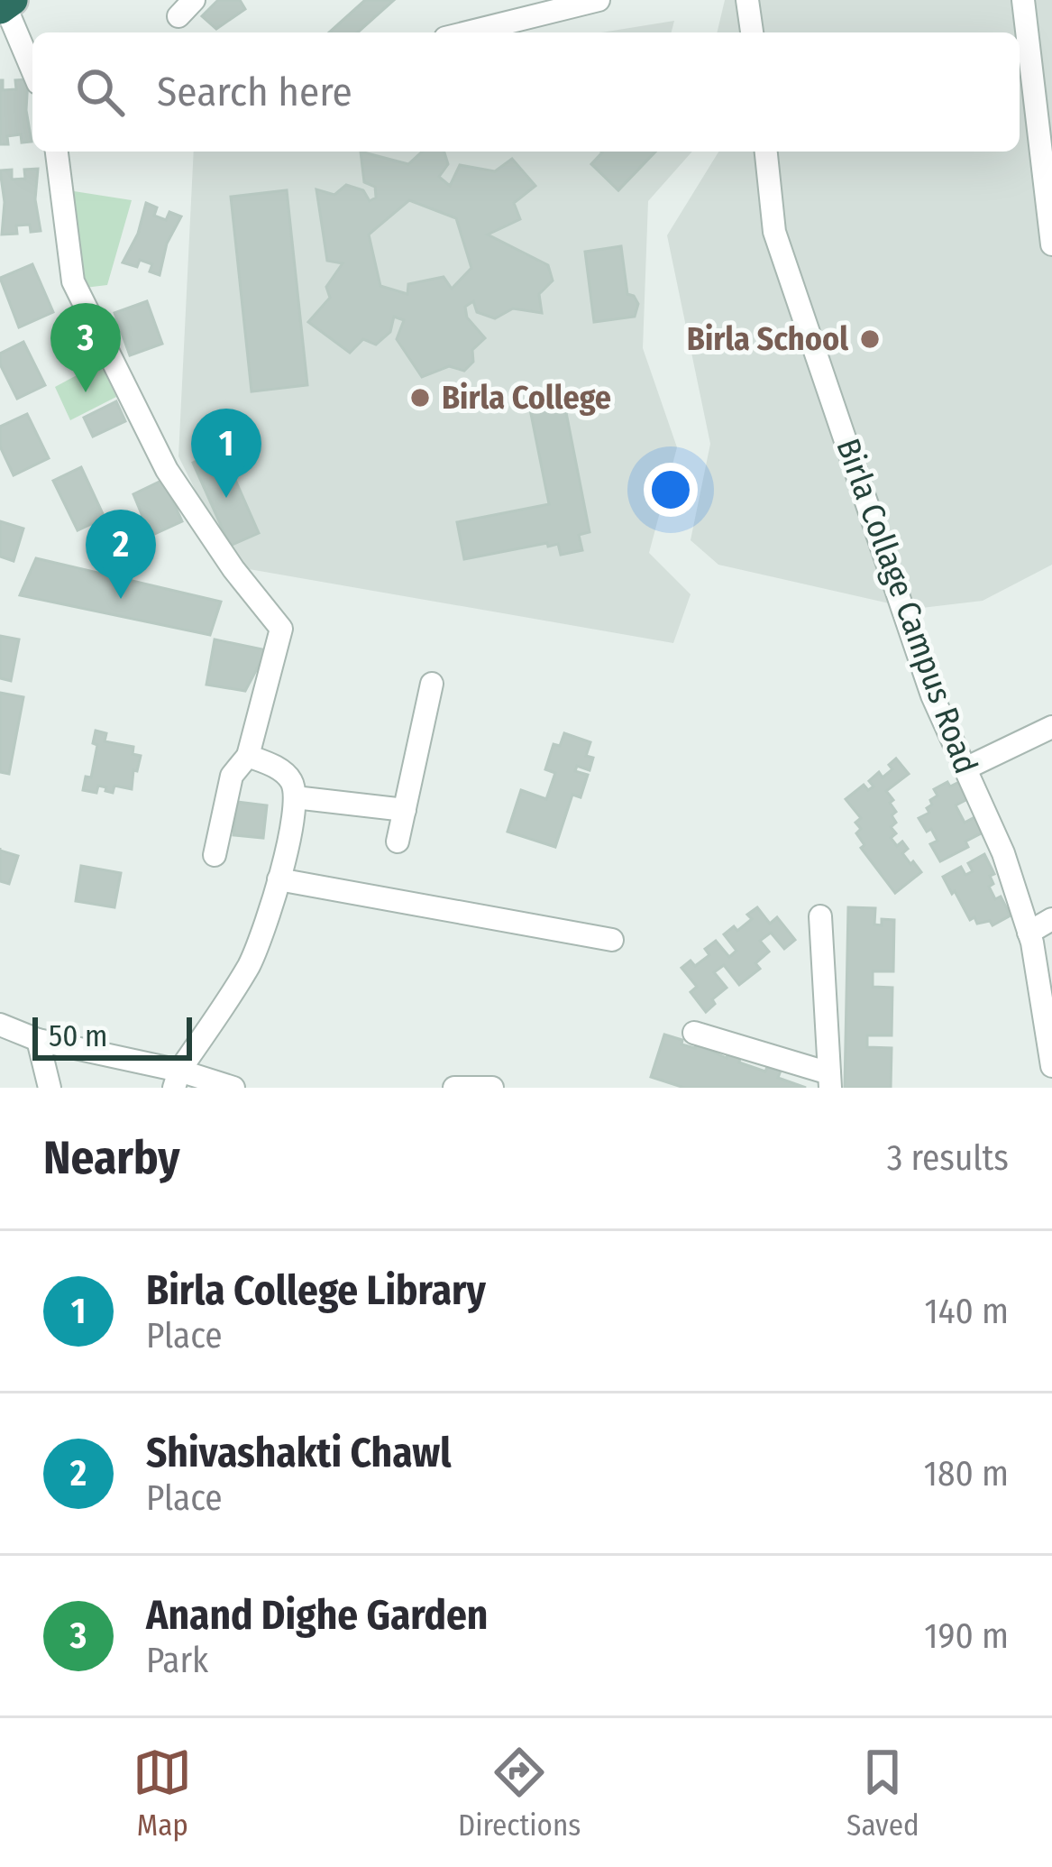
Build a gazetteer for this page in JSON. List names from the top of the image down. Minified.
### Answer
{"streets":{"street":["Birla Collage Campus Road"]},"places":["Birla School","Birla College"],"scale_bar":"50 m","page":{"search":"Search here","pins":["3","1","2"],"scale":"50 m","heading":["Nearby","3 results"],"list":[{"mark":"1","name":"Birla College Library","note":"Place","value":"140 m"},{"mark":"2","name":"Shivashakti Chawl","note":"Place","value":"180 m"},{"mark":"3","name":"Anand Dighe Garden","note":"Park","value":"190 m"}],"nav":["Map","Directions","Saved"]}}
